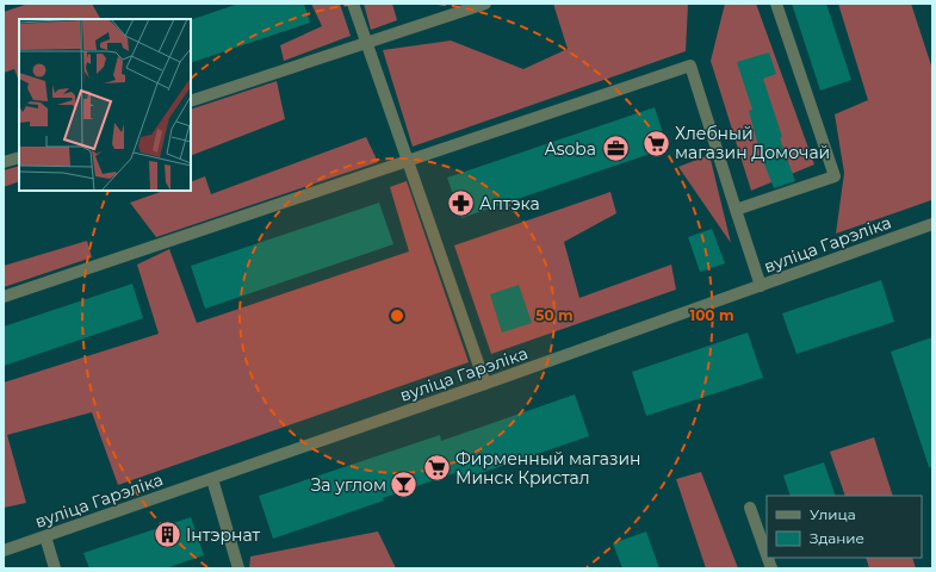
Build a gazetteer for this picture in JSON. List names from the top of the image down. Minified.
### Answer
{"streets":{"street":["вуліца Гарэліка"]},"places":{"supermarket":["Хлебный магазин Домочай","Фирменный магазин Минск Кристал"],"office":["Asoba"],"pharmacy":["Аптэка"],"bar":["За углом"],"building":["Інтэрнат"]},"legend":["Улица","Здание"],"rings":["50 m","100 m"]}
